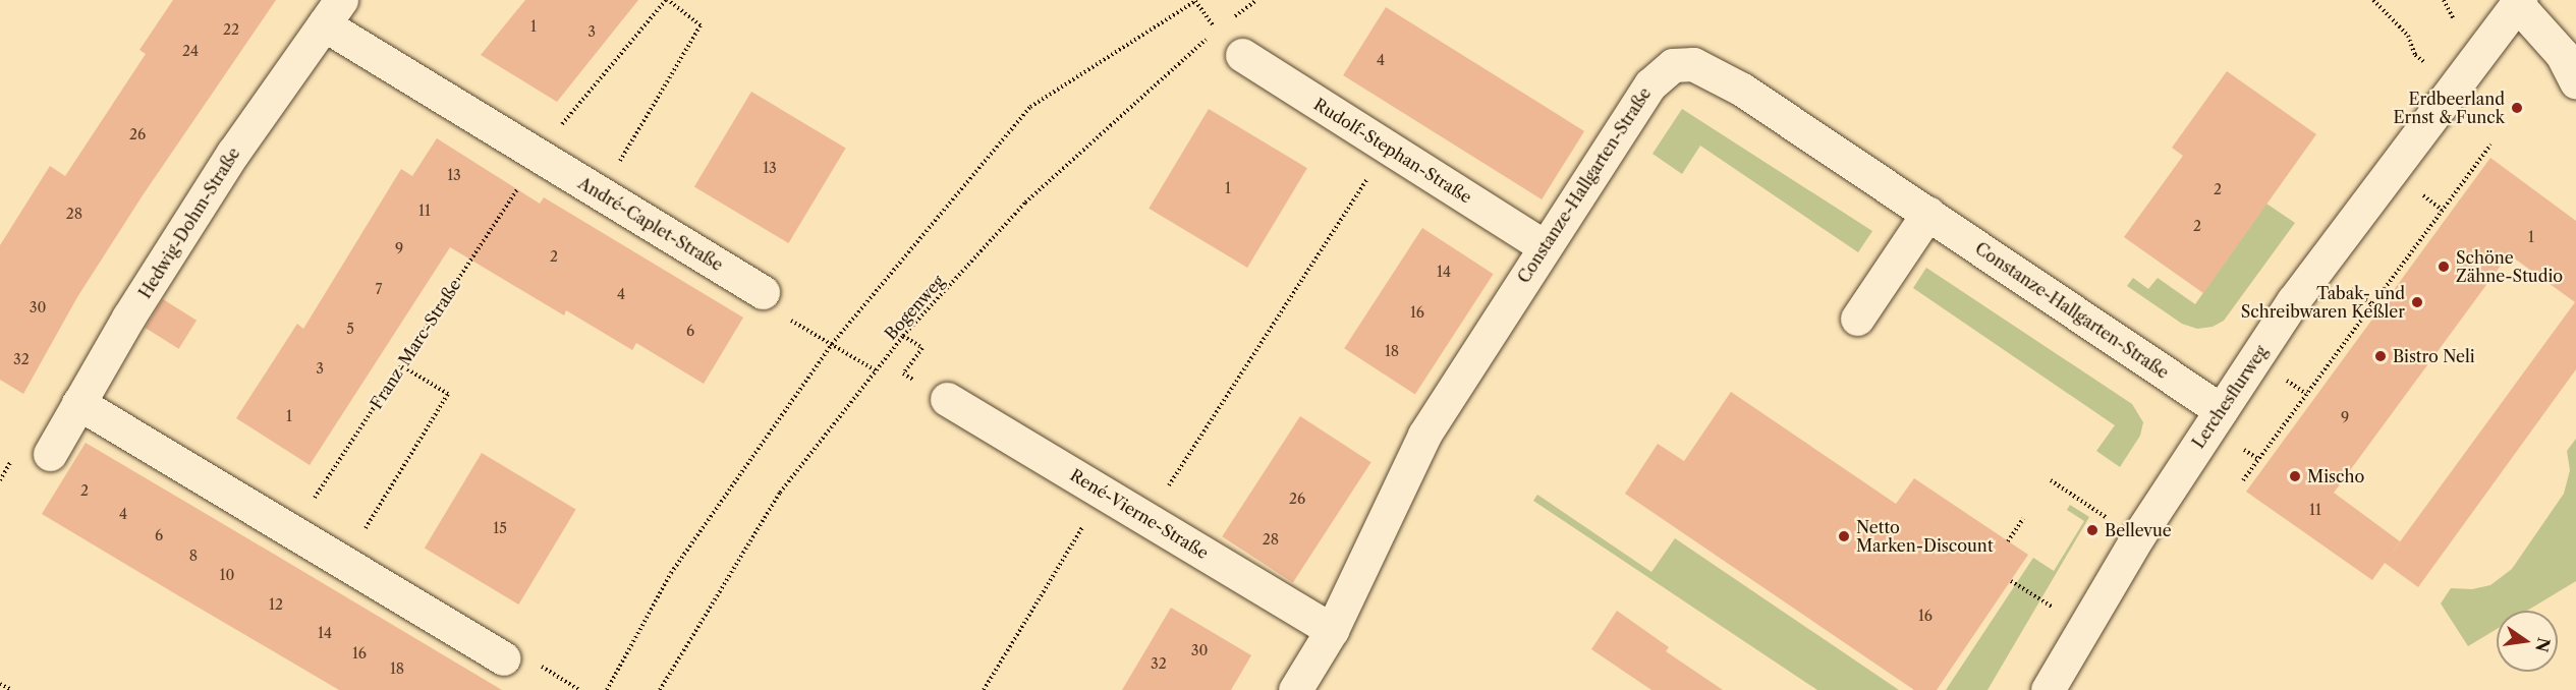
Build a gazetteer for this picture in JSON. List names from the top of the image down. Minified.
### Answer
{"streets":{"street":["Rudolf-Stephan-Straße","Constanze-Hallgarten-Straße","Hedwig-Dohm-Straße","André-Caplet-Straße","Lerchesflurweg","René-Vierne-Straße"],"path":["Bogenweg","Franz-Marc-Straße"]},"crossings":[["Rudolf-Stephan-Straße","Constanze-Hallgarten-Straße"],["Constanze-Hallgarten-Straße","Lerchesflurweg"],["Constanze-Hallgarten-Straße","René-Vierne-Straße"],["Hedwig-Dohm-Straße","André-Caplet-Straße"],["André-Caplet-Straße","Franz-Marc-Straße"]],"places":["Erdbeerland Ernst & Funck","Schöne Zähne-Studio","Tabak- und Schreibwaren Keßler","Bistro Neli","Mischo","Bellevue","Netto Marken-Discount"],"house_numbers":["1","22","3","24","4","26","13","13","1","2","11","28","2","1","9","2","14","7","4","30","16","5","6","18","32","3","1","9","2","26","11","4","15","6","28","8","10","12","16","14","30","16","32","18"],"north":"right"}
